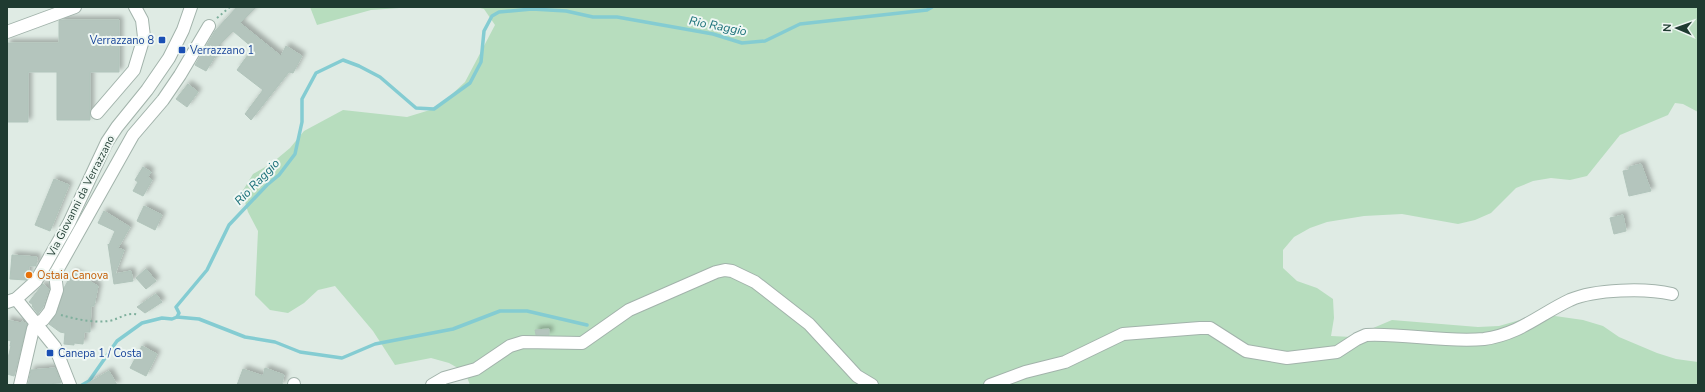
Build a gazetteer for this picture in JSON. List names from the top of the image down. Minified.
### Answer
{"streets":{"street":["Via Giovanni da Verrazzano"]},"water":["Rio Raggio"],"places":{"transit":["Verrazzano 8","Verrazzano 1","Canepa 1 / Costa"],"other":["Ostaia Canova"]},"north":"left"}
